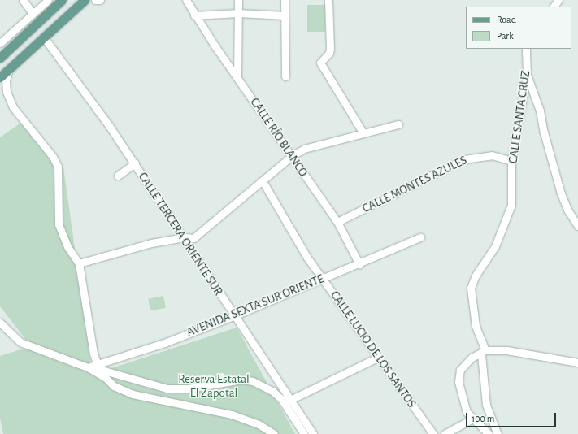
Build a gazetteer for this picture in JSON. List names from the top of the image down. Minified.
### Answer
{"streets":{"street":["CALLE SANTA CRUZ","CALLE RÍO BLANCO","CALLE MONTES AZULES","CALLE TERCERA ORIENTE SUR","AVENIDA SEXTA SUR ORIENTE","CALLE LUCIO DE LOS SANTOS"]},"crossings":[["CALLE SANTA CRUZ","CALLE MONTES AZULES"],["CALLE RÍO BLANCO","CALLE MONTES AZULES"],["CALLE RÍO BLANCO","AVENIDA SEXTA SUR ORIENTE"],["CALLE TERCERA ORIENTE SUR","AVENIDA SEXTA SUR ORIENTE"],["AVENIDA SEXTA SUR ORIENTE","CALLE LUCIO DE LOS SANTOS"]],"parks":["Reserva Estatal El Zapotal"],"legend":["Road","Park"],"scale_bar":"100 m"}
